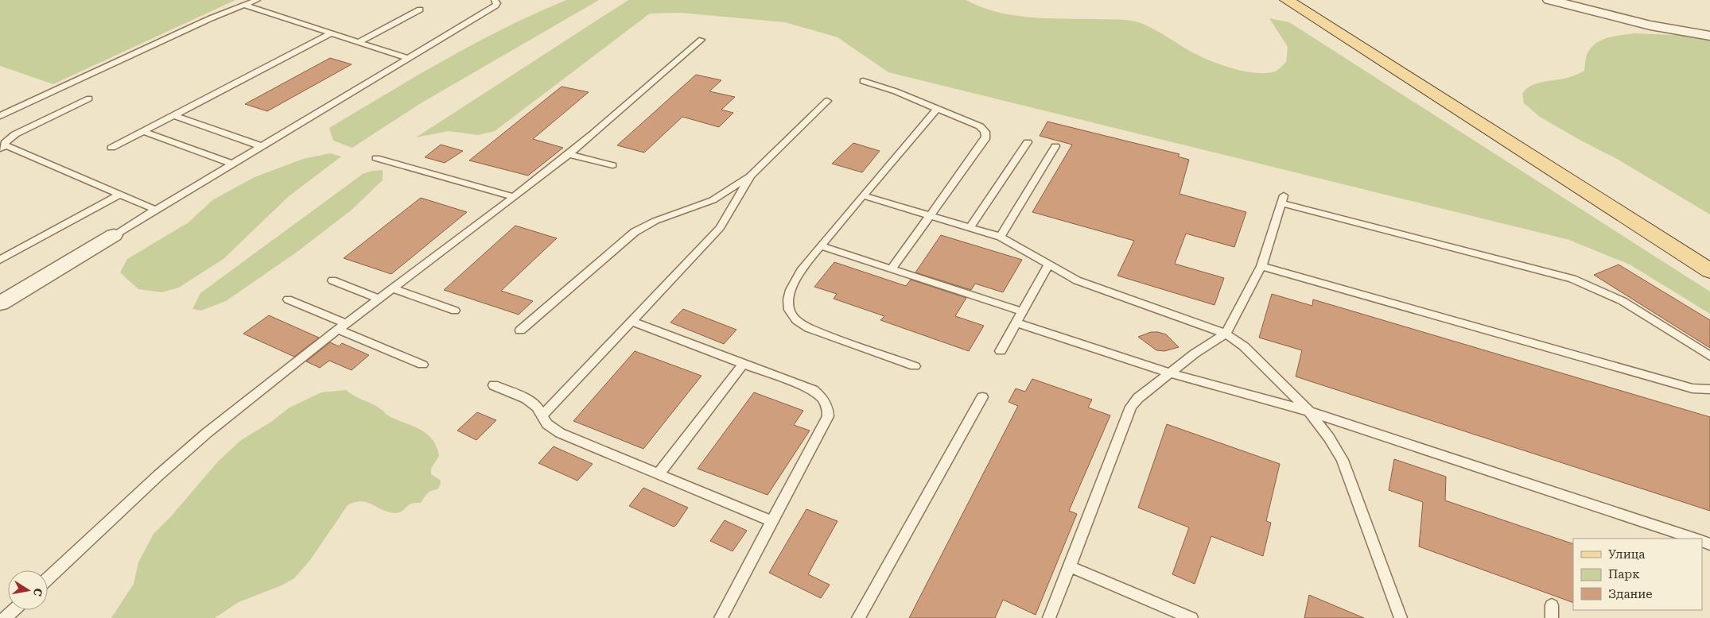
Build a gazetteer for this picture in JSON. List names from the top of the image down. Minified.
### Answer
{"legend":["Улица","Парк","Здание"],"north":"right"}
